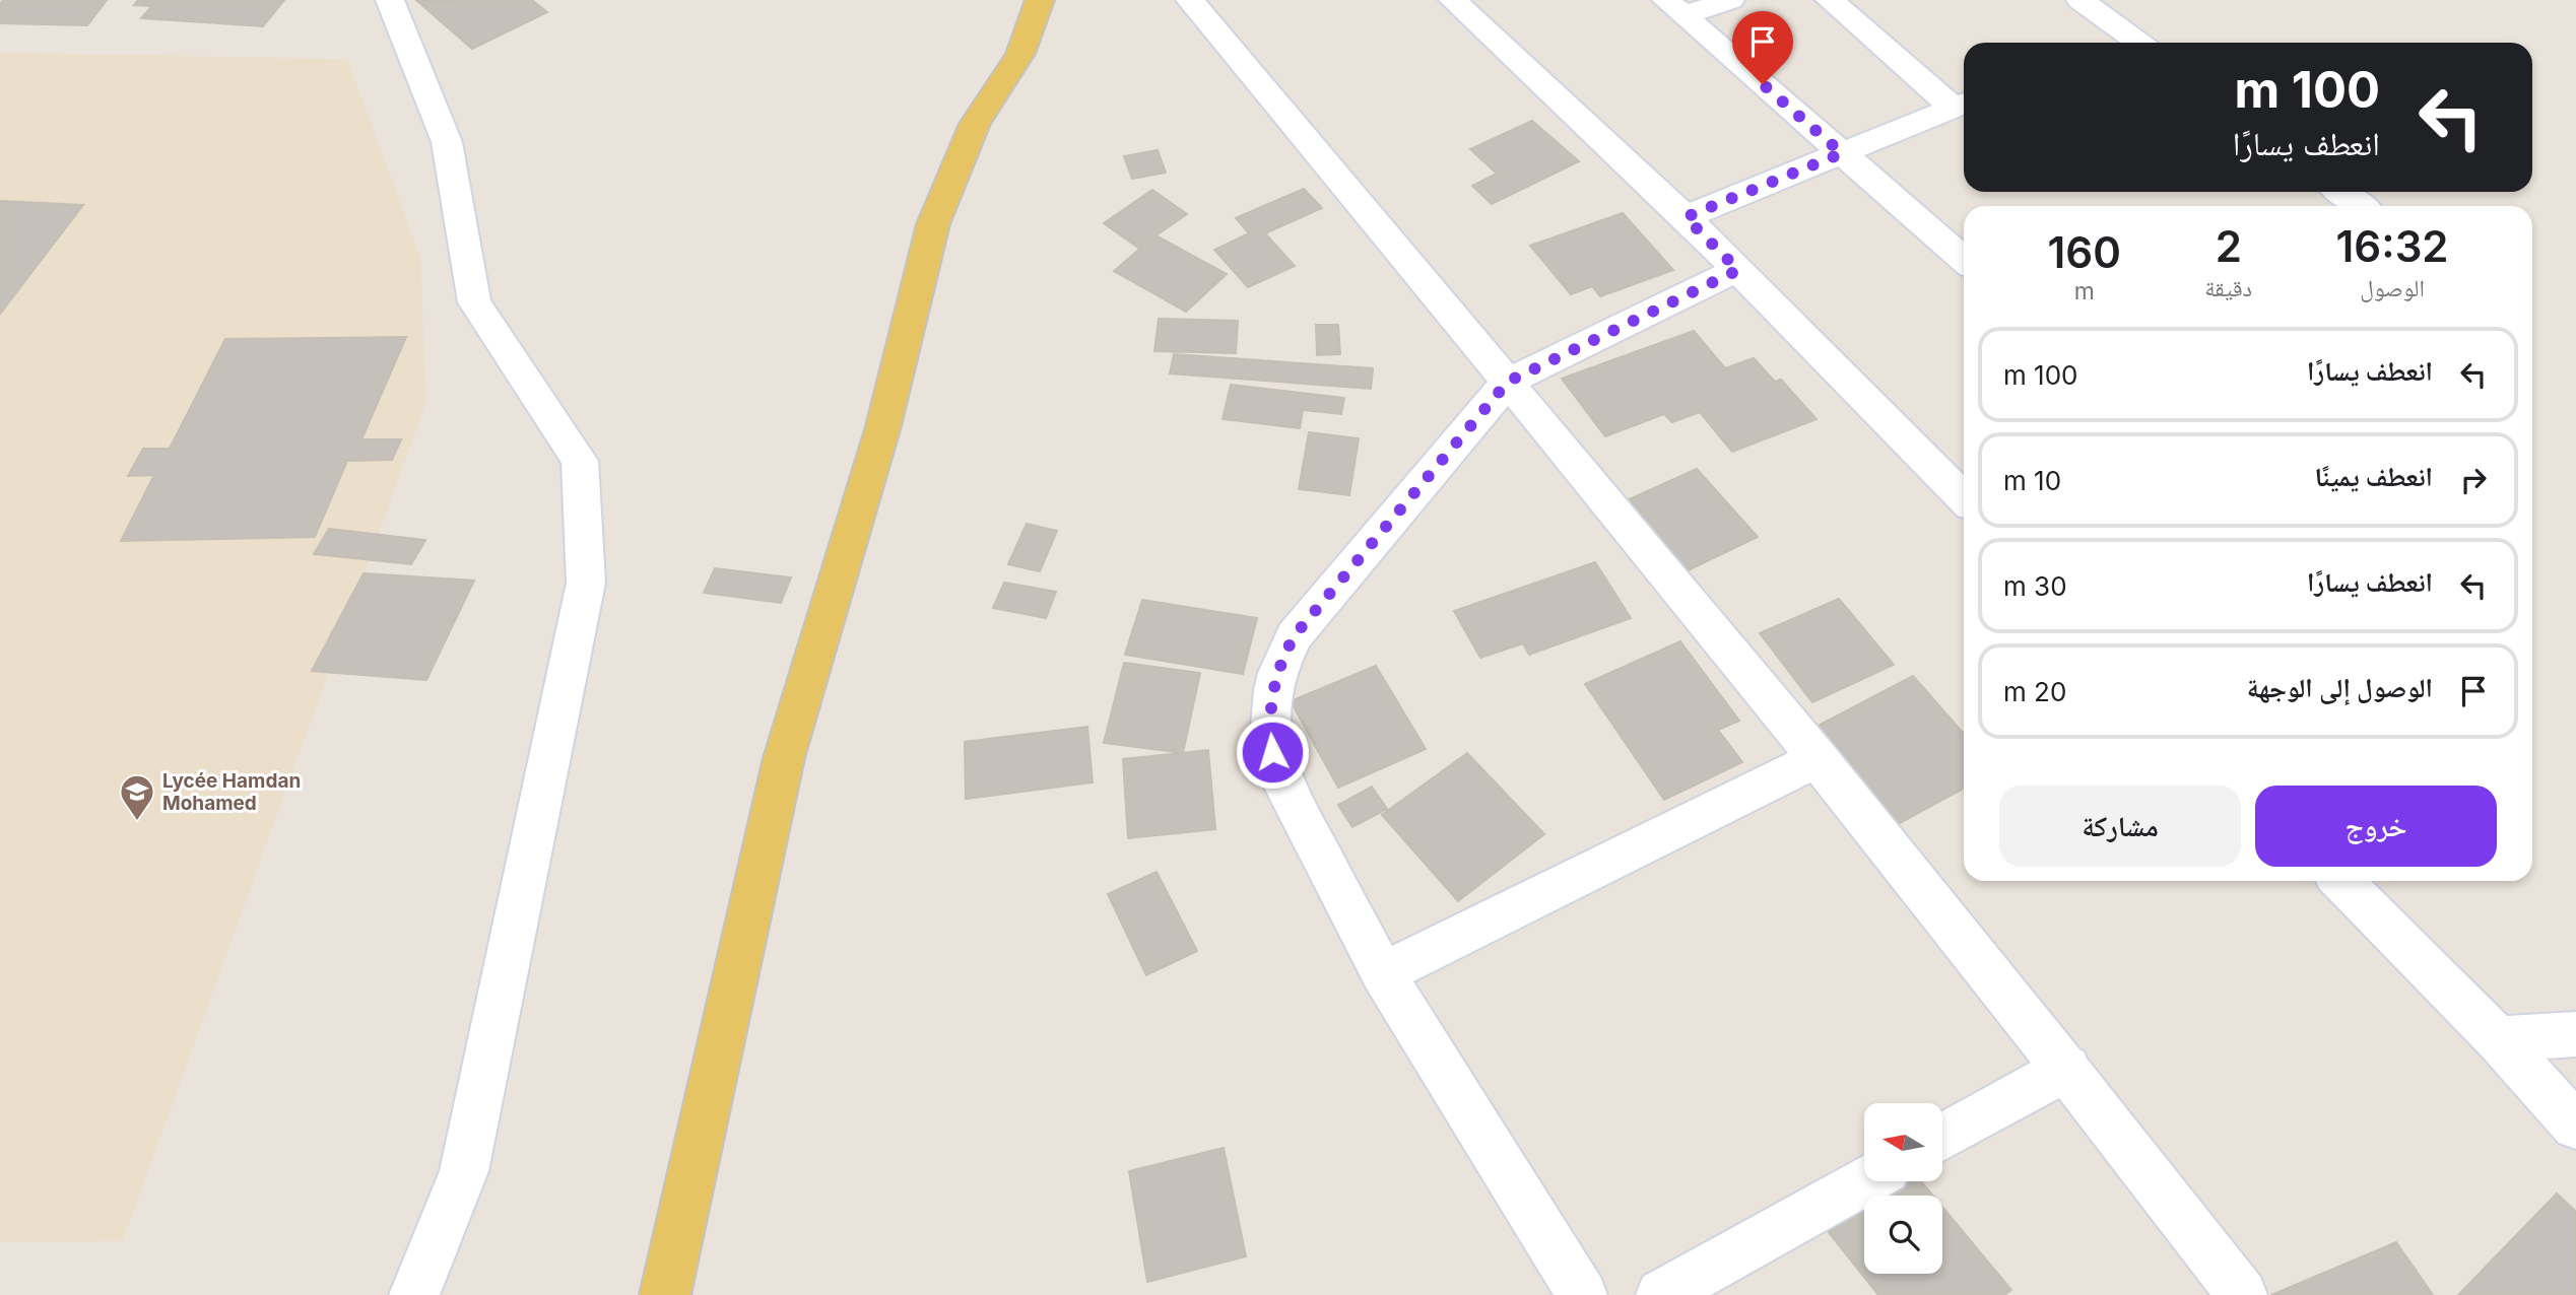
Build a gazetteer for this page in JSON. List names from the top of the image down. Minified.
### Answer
{"places":{"school or university":["Lycée Hamdan Mohamed"]},"north":"left","page":{"turn":["100 m","انعطف يسارًا"],"eta":["16:32","الوصول","2","دقيقة","160","m"],"list":[{"name":"انعطف يسارًا","value":"100 m"},{"name":"انعطف يمينًا","value":"10 m"},{"name":"انعطف يسارًا","value":"30 m"},{"name":"الوصول إلى الوجهة","value":"20 m"}],"buttons":["خروج","مشاركة"]}}
